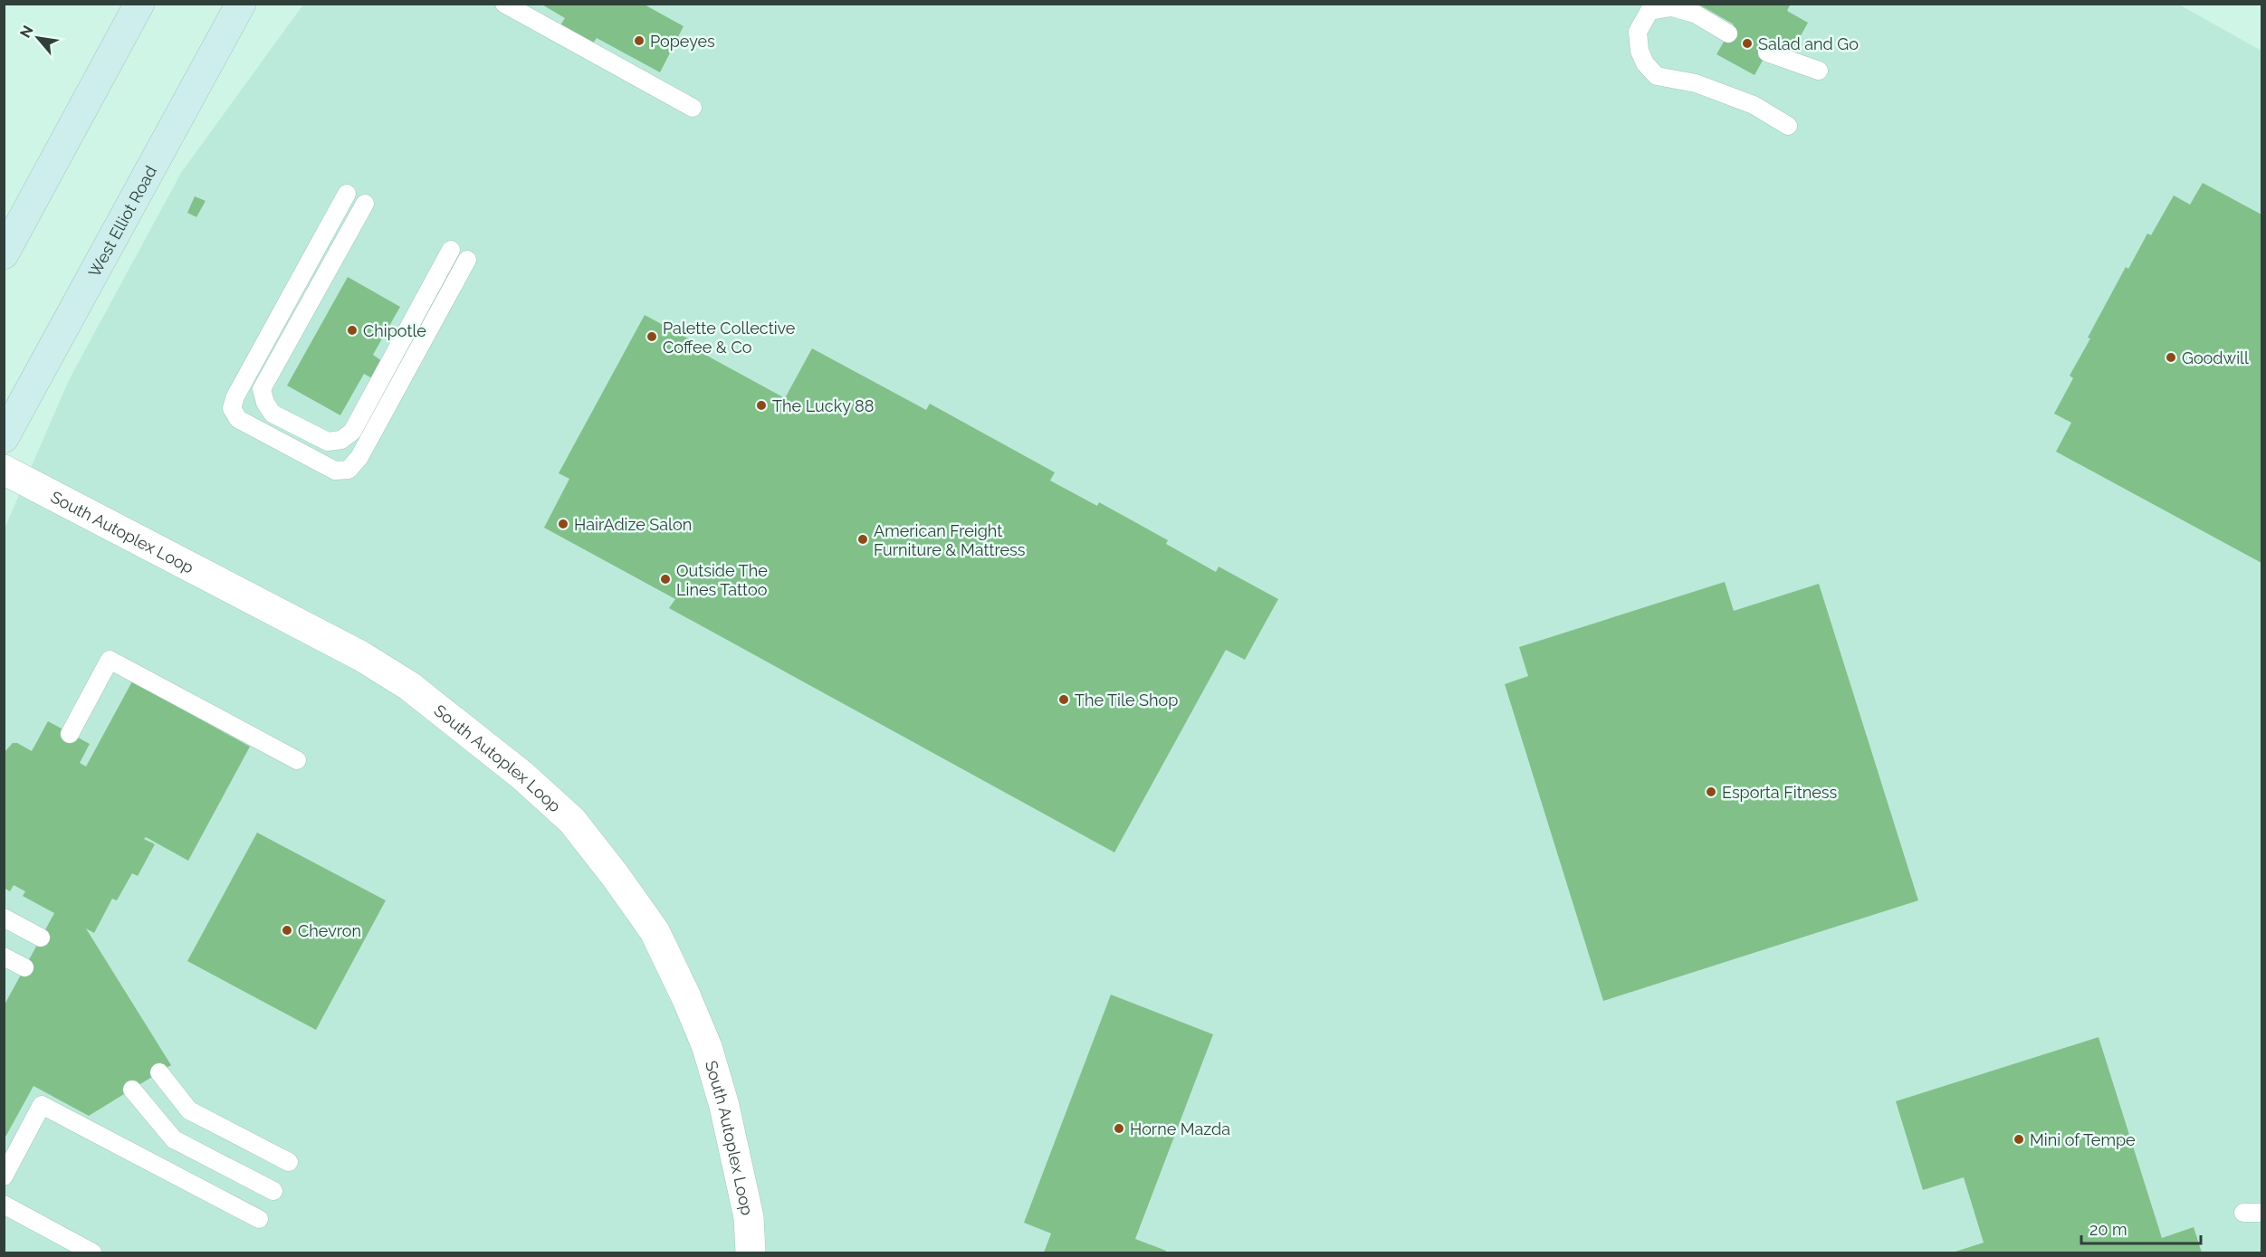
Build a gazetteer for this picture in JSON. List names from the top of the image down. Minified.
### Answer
{"streets":{"main road":["West Elliot Road"],"street":["South Autoplex Loop"]},"places":["Popeyes","Salad and Go","Chipotle","Palette Collective Coffee & Co","Goodwill","The Lucky 88","HairAdize Salon","American Freight Furniture & Mattress","Outside The Lines Tattoo","The Tile Shop","Esporta Fitness","Chevron","Horne Mazda","Mini of Tempe"],"scale_bar":"20 m","north":"top left"}
